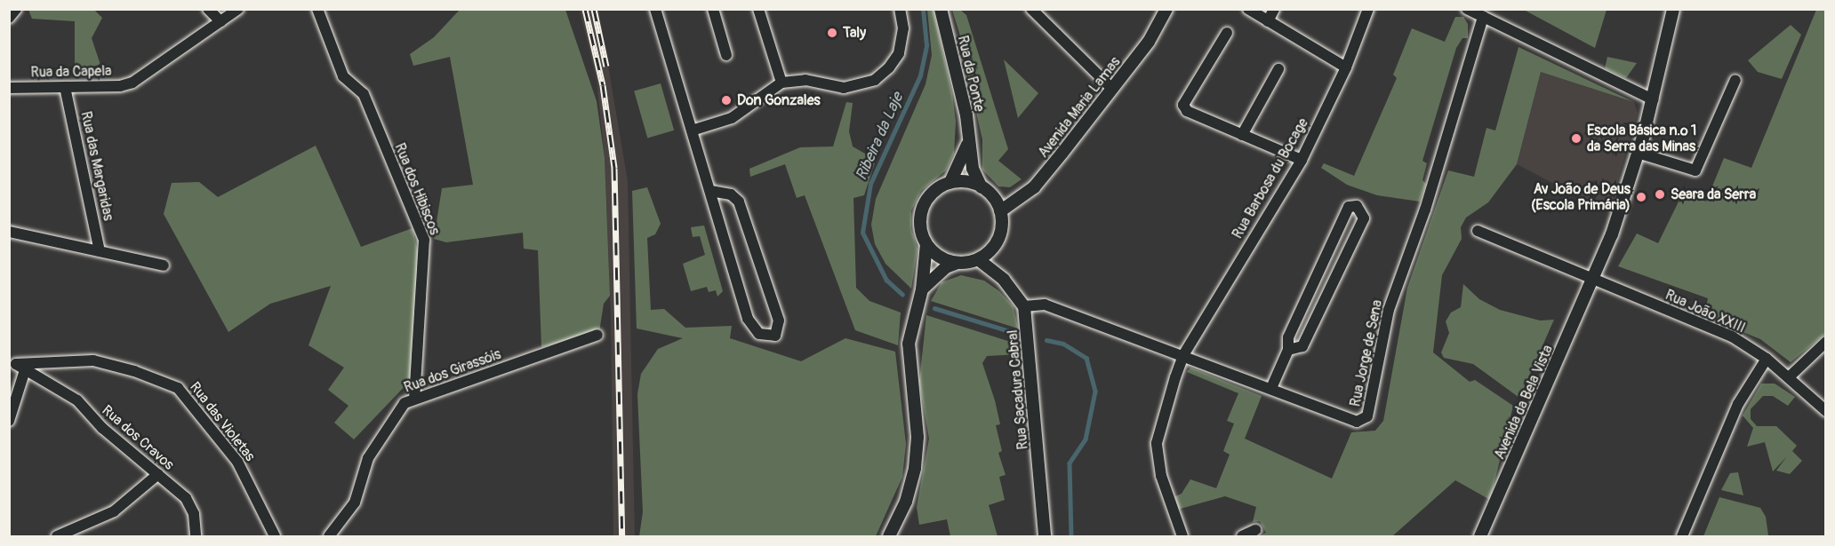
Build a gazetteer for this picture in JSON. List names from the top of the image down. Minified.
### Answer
{"streets":{"street":["Rua da Capela","Rua da Ponte","Avenida Maria Lamas","Rua das Margaridas","Rua Barbosa du Bocage","Rua dos Hibiscos","Rua João XXIII","Rua Jorge de Sena","Rua dos Girassóis","Rua Sacadura Cabral","Avenida da Bela Vista","Rua das Violetas","Rua dos Cravos"]},"crossings":[["Rua da Capela","Rua das Margaridas"],["Rua Barbosa du Bocage","Rua Jorge de Sena"],["Rua dos Hibiscos","Rua dos Girassóis"],["Rua João XXIII","Avenida da Bela Vista"],["Rua Jorge de Sena","Rua Sacadura Cabral"],["Rua das Violetas","Rua dos Cravos"]],"water":["Ribeira da Laje"],"places":["Taly","Don Gonzales","Escola Básica n.º 1 da Serra das Minas","Seara da Serra","Av João de Deus (Escola Primária)"]}
